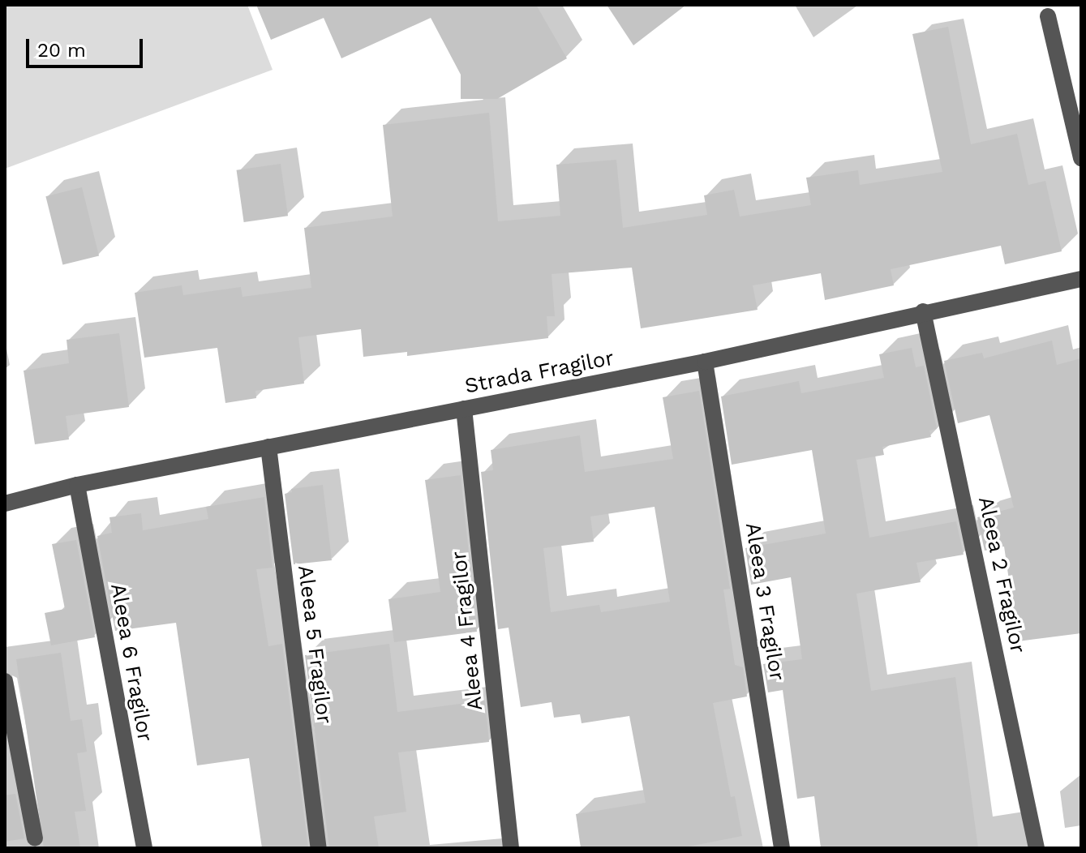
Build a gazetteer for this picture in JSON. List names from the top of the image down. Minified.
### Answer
{"streets":{"street":["Strada Fragilor","Aleea 2 Fragilor","Aleea 3 Fragilor","Aleea 4 Fragilor","Aleea 5 Fragilor","Aleea 6 Fragilor"]},"crossings":[["Strada Fragilor","Aleea 2 Fragilor"],["Strada Fragilor","Aleea 3 Fragilor"],["Strada Fragilor","Aleea 4 Fragilor"],["Strada Fragilor","Aleea 5 Fragilor"],["Strada Fragilor","Aleea 6 Fragilor"]],"scale_bar":"20 m"}
